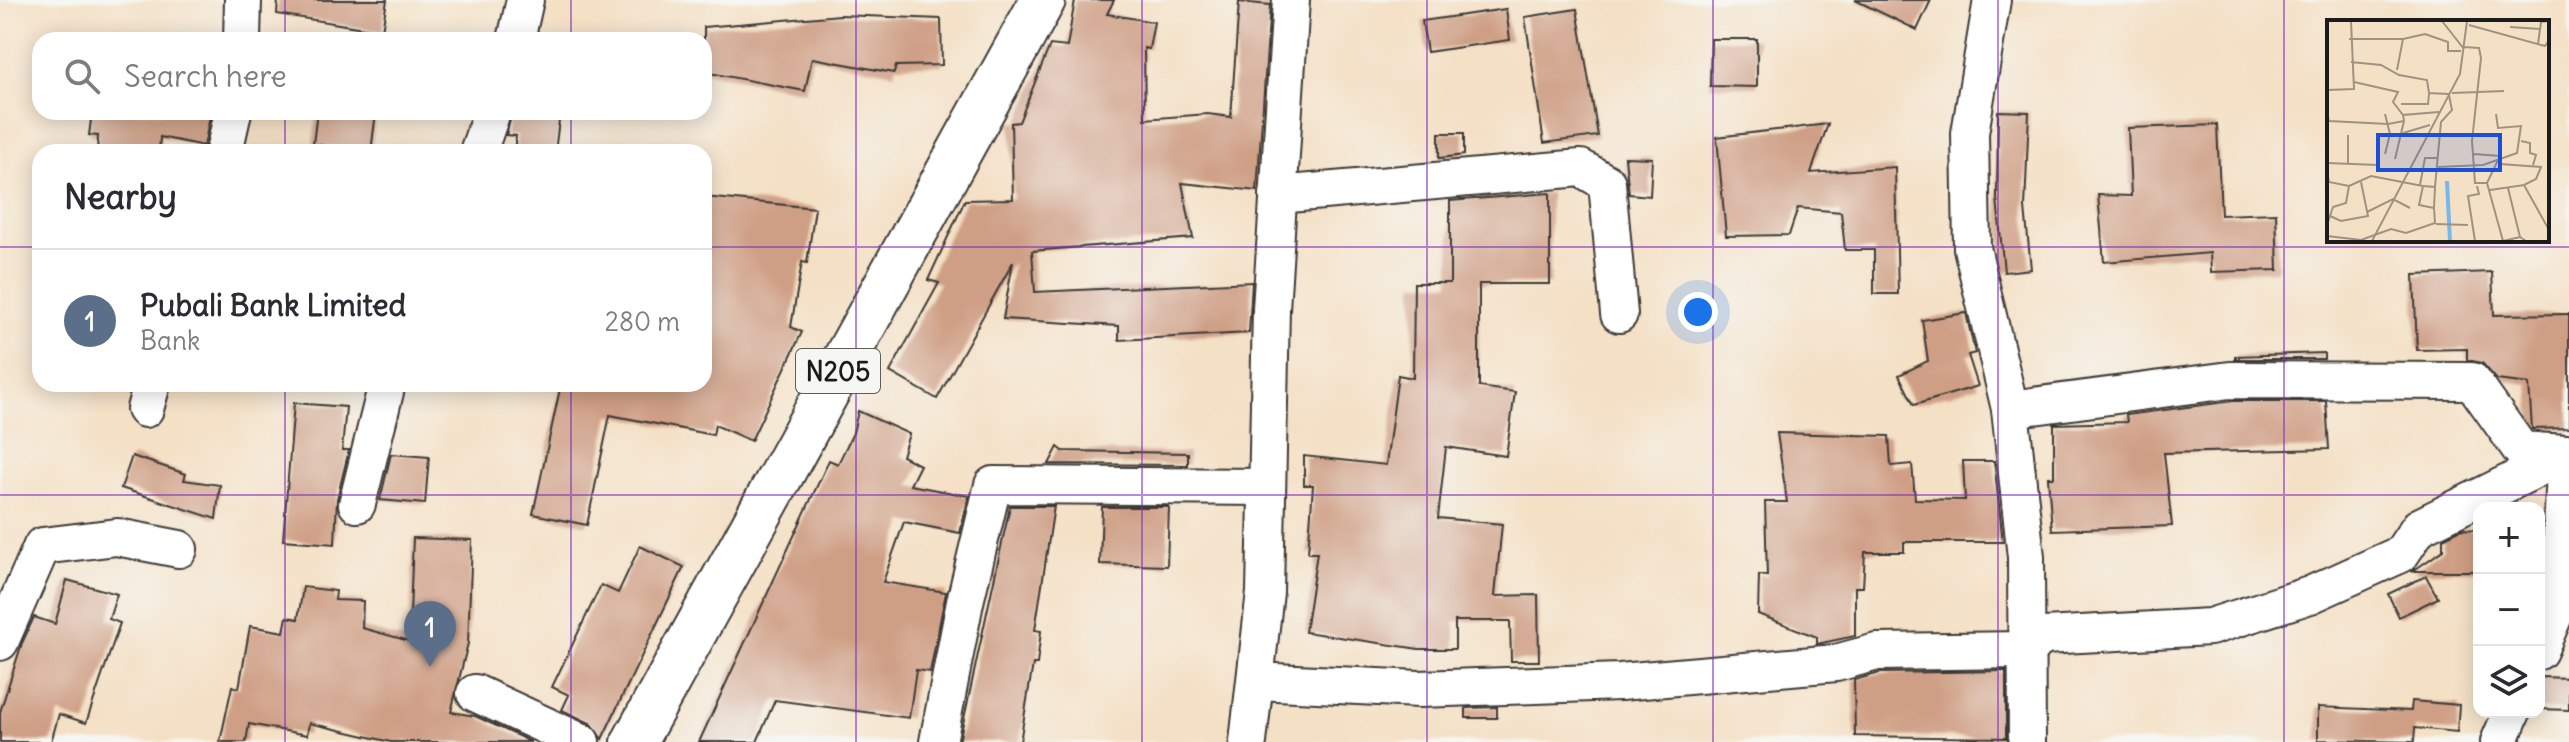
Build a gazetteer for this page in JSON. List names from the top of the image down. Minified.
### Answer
{"streets":{"highway":["N205"]},"page":{"search":"Search here","heading":"Nearby","list":[{"mark":"1","name":"Pubali Bank Limited","note":"Bank","value":"280 m"}],"map_buttons":["+","−"],"pins":"1"}}
